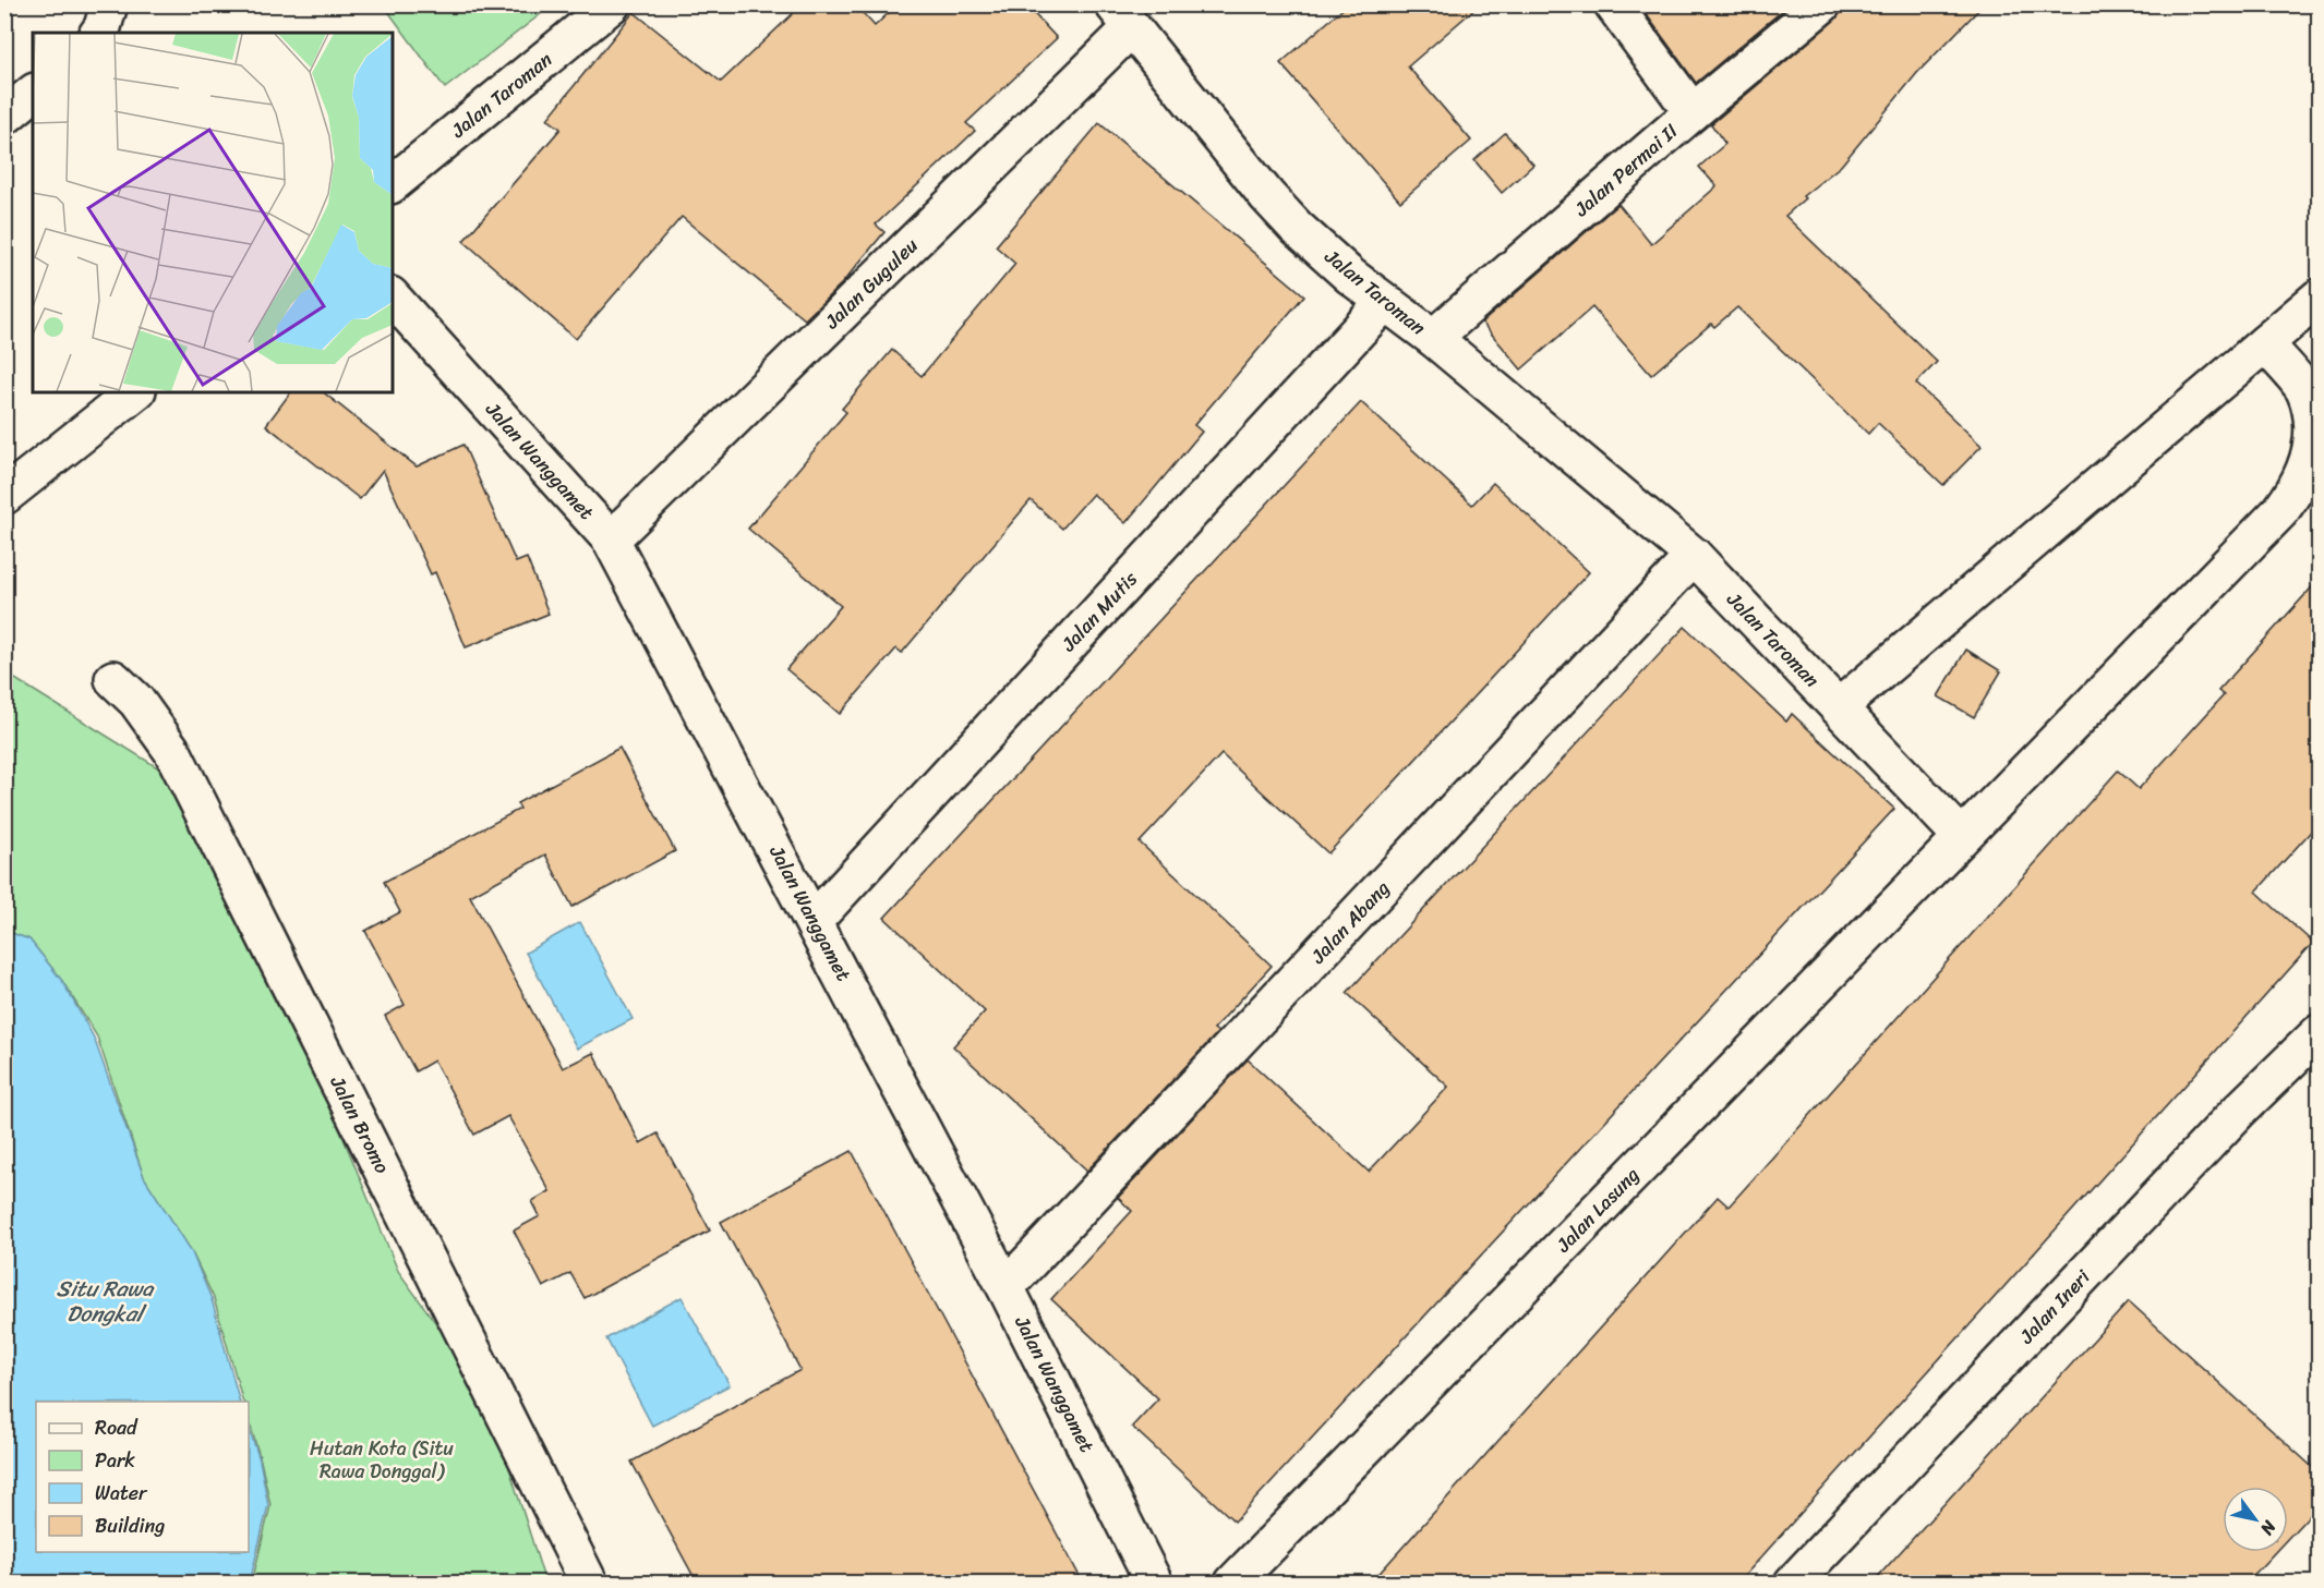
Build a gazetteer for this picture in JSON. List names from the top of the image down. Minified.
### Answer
{"streets":{"street":["Jalan Taroman","Jalan Permai II","Jalan Guguleu","Jalan Wanggamet","Jalan Mutis","Jalan Abang","Jalan Bromo","Jalan Lasung","Jalan Ineri"]},"crossings":[["Jalan Taroman","Jalan Permai II"],["Jalan Taroman","Jalan Guguleu"],["Jalan Taroman","Jalan Mutis"],["Jalan Taroman","Jalan Abang"],["Jalan Taroman","Jalan Lasung"],["Jalan Guguleu","Jalan Wanggamet"],["Jalan Wanggamet","Jalan Mutis"],["Jalan Wanggamet","Jalan Abang"]],"water":["Situ Rawa Dongkal"],"parks":["Hutan Kota (Situ Rawa Donggal)"],"legend":["Road","Park","Water","Building"],"north":"bottom right"}
